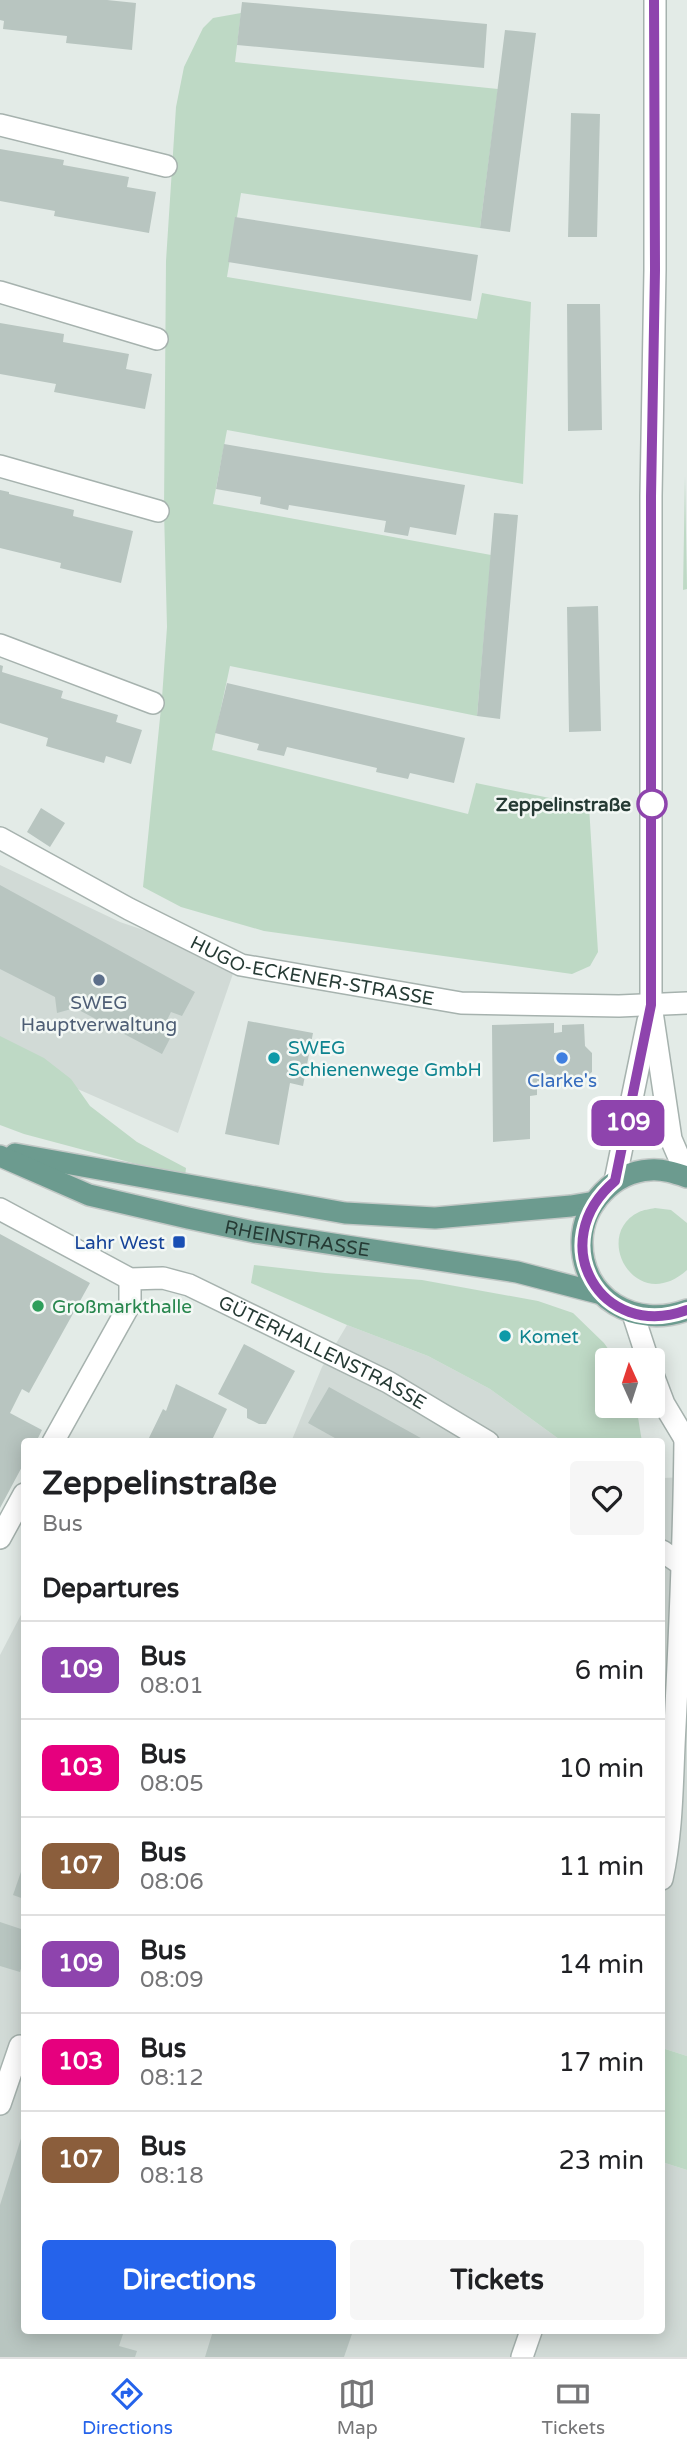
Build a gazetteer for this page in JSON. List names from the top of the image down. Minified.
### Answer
{"streets":{"main road":["RHEINSTRASSE"],"street":["HUGO-ECKENER-STRASSE","GÜTERHALLENSTRASSE"]},"places":{"other":["Zeppelinstraße","SWEG Hauptverwaltung","SWEG Schienenwege GmbH","Clarke's","Großmarkthalle","Komet"],"transit":["Lahr West"]},"lines":["bus line 109"],"north":"top","page":{"on_map":"109","heading":[["Zeppelinstraße","Bus"],"Departures"],"list":[{"mark":"109","name":"Bus","note":"08:01","value":"6 min"},{"mark":"103","name":"Bus","note":"08:05","value":"10 min"},{"mark":"107","name":"Bus","note":"08:06","value":"11 min"},{"mark":"109","name":"Bus","note":"08:09","value":"14 min"},{"mark":"103","name":"Bus","note":"08:12","value":"17 min"},{"mark":"107","name":"Bus","note":"08:18","value":"23 min"}],"buttons":["Directions","Tickets"],"tabs":["Directions","Map","Tickets"]}}
